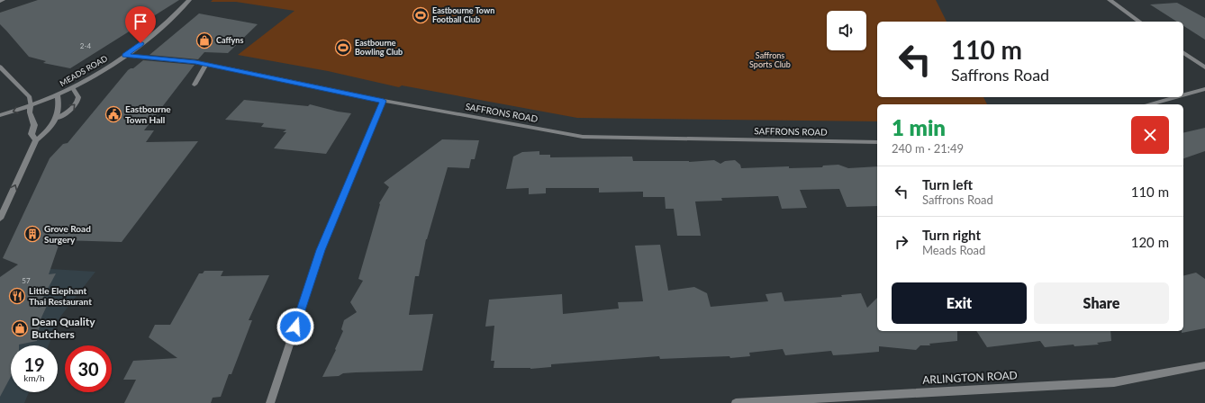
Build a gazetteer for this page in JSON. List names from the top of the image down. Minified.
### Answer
{"streets":{"street":["MEADS ROAD","SAFFRONS ROAD","ARLINGTON ROAD"]},"crossings":[["MEADS ROAD","SAFFRONS ROAD"]],"parks":["Saffrons Sports Club"],"places":{"sports":["Eastbourne Town Football Club","Eastbourne Bowling Club"],"shop":["Caffyns","Dean Quality Butchers"],"public building":["Eastbourne Town Hall"],"building":["Grove Road Surgery"],"restaurant":["Little Elephant Thai Restaurant"]},"house_numbers":["2-4","57"],"page":{"turn":["110 m","Saffrons Road"],"heading":["1 min","240 m · 21:49"],"list":[{"name":"Turn left","note":"Saffrons Road","value":"110 m"},{"name":"Turn right","note":"Meads Road","value":"120 m"}],"buttons":["Exit","Share"],"speed":"19 km/h","limit":"30"}}
